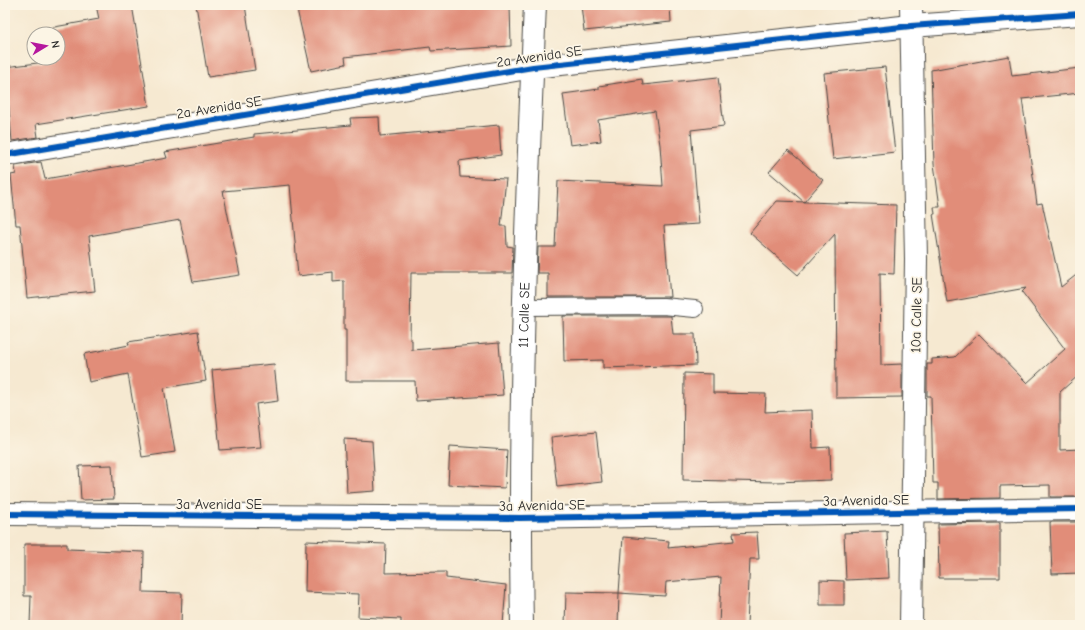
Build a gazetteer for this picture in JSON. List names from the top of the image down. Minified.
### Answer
{"streets":{"street":["2a Avenida SE","11 Calle SE","10a Calle SE","3a Avenida SE"]},"crossings":[["2a Avenida SE","11 Calle SE"],["2a Avenida SE","10a Calle SE"],["11 Calle SE","3a Avenida SE"],["10a Calle SE","3a Avenida SE"]],"north":"right"}
